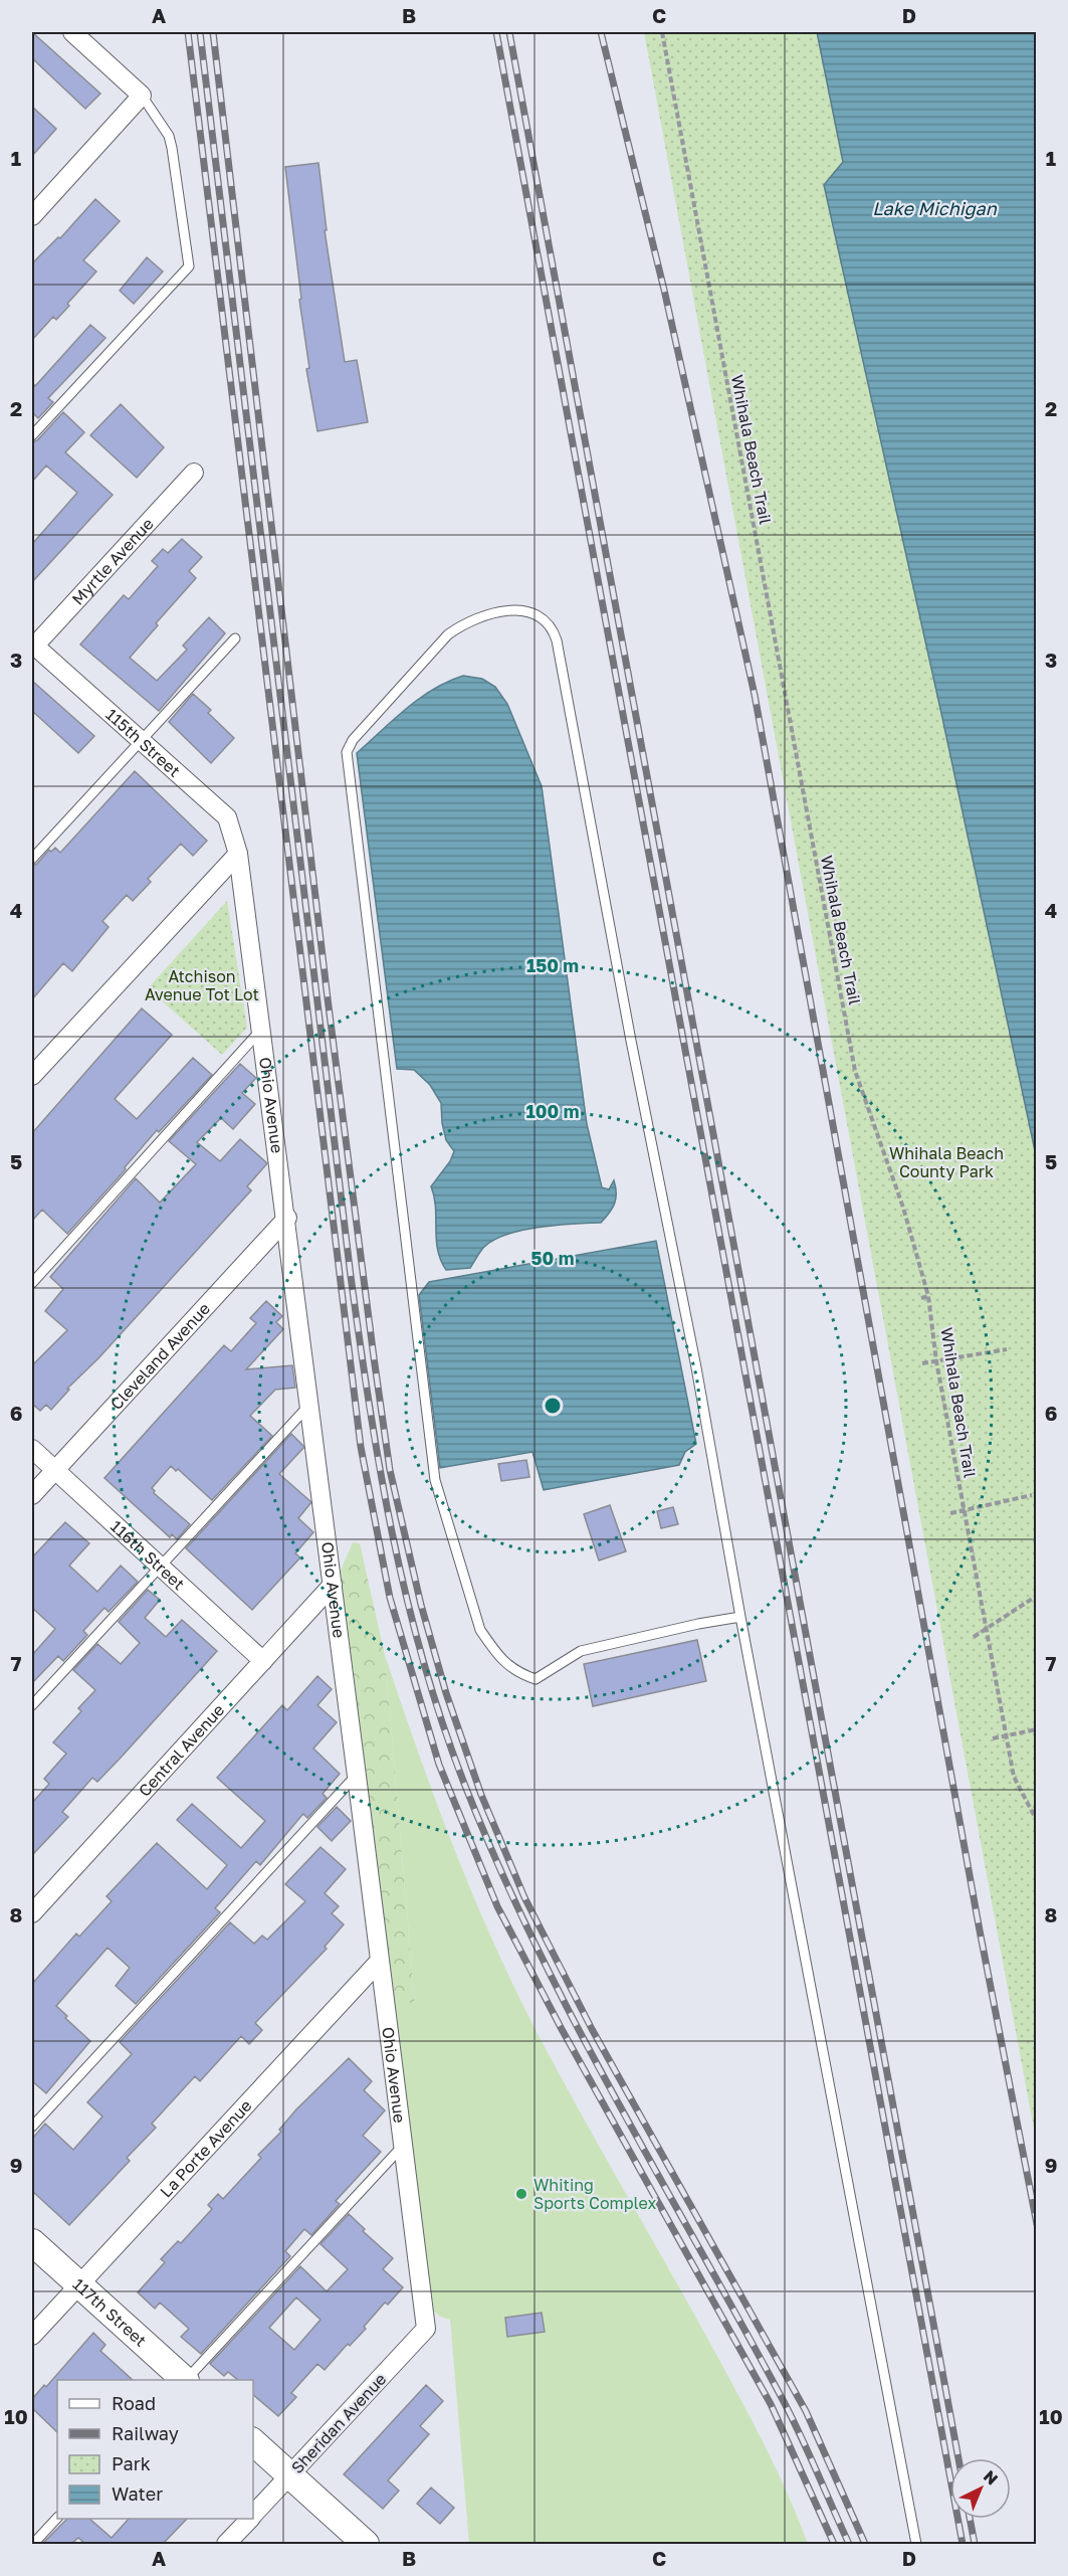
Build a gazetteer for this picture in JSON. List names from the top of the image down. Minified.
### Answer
{"streets":{"street":["Myrtle Avenue","115th Street","Ohio Avenue","Cleveland Avenue","116th Street","Central Avenue","La Porte Avenue","117th Street","Sheridan Avenue"],"path":["Whihala Beach Trail"]},"crossings":[["Myrtle Avenue","115th Street"],["115th Street","Ohio Avenue"],["Ohio Avenue","Cleveland Avenue"],["Ohio Avenue","Central Avenue"],["Ohio Avenue","La Porte Avenue"],["Ohio Avenue","Sheridan Avenue"],["Cleveland Avenue","116th Street"],["116th Street","Central Avenue"],["La Porte Avenue","117th Street"]],"water":["Lake Michigan"],"parks":["Atchison Avenue Tot Lot","Whihala Beach County Park"],"places":["Whiting Sports Complex"],"legend":["Road","Railway","Park","Water"],"north":"top right","grid":{"columns":["A","B","C","D"],"rows":["1","2","3","4","5","6","7","8","9","10"]},"rings":["150 m","100 m","50 m"]}
